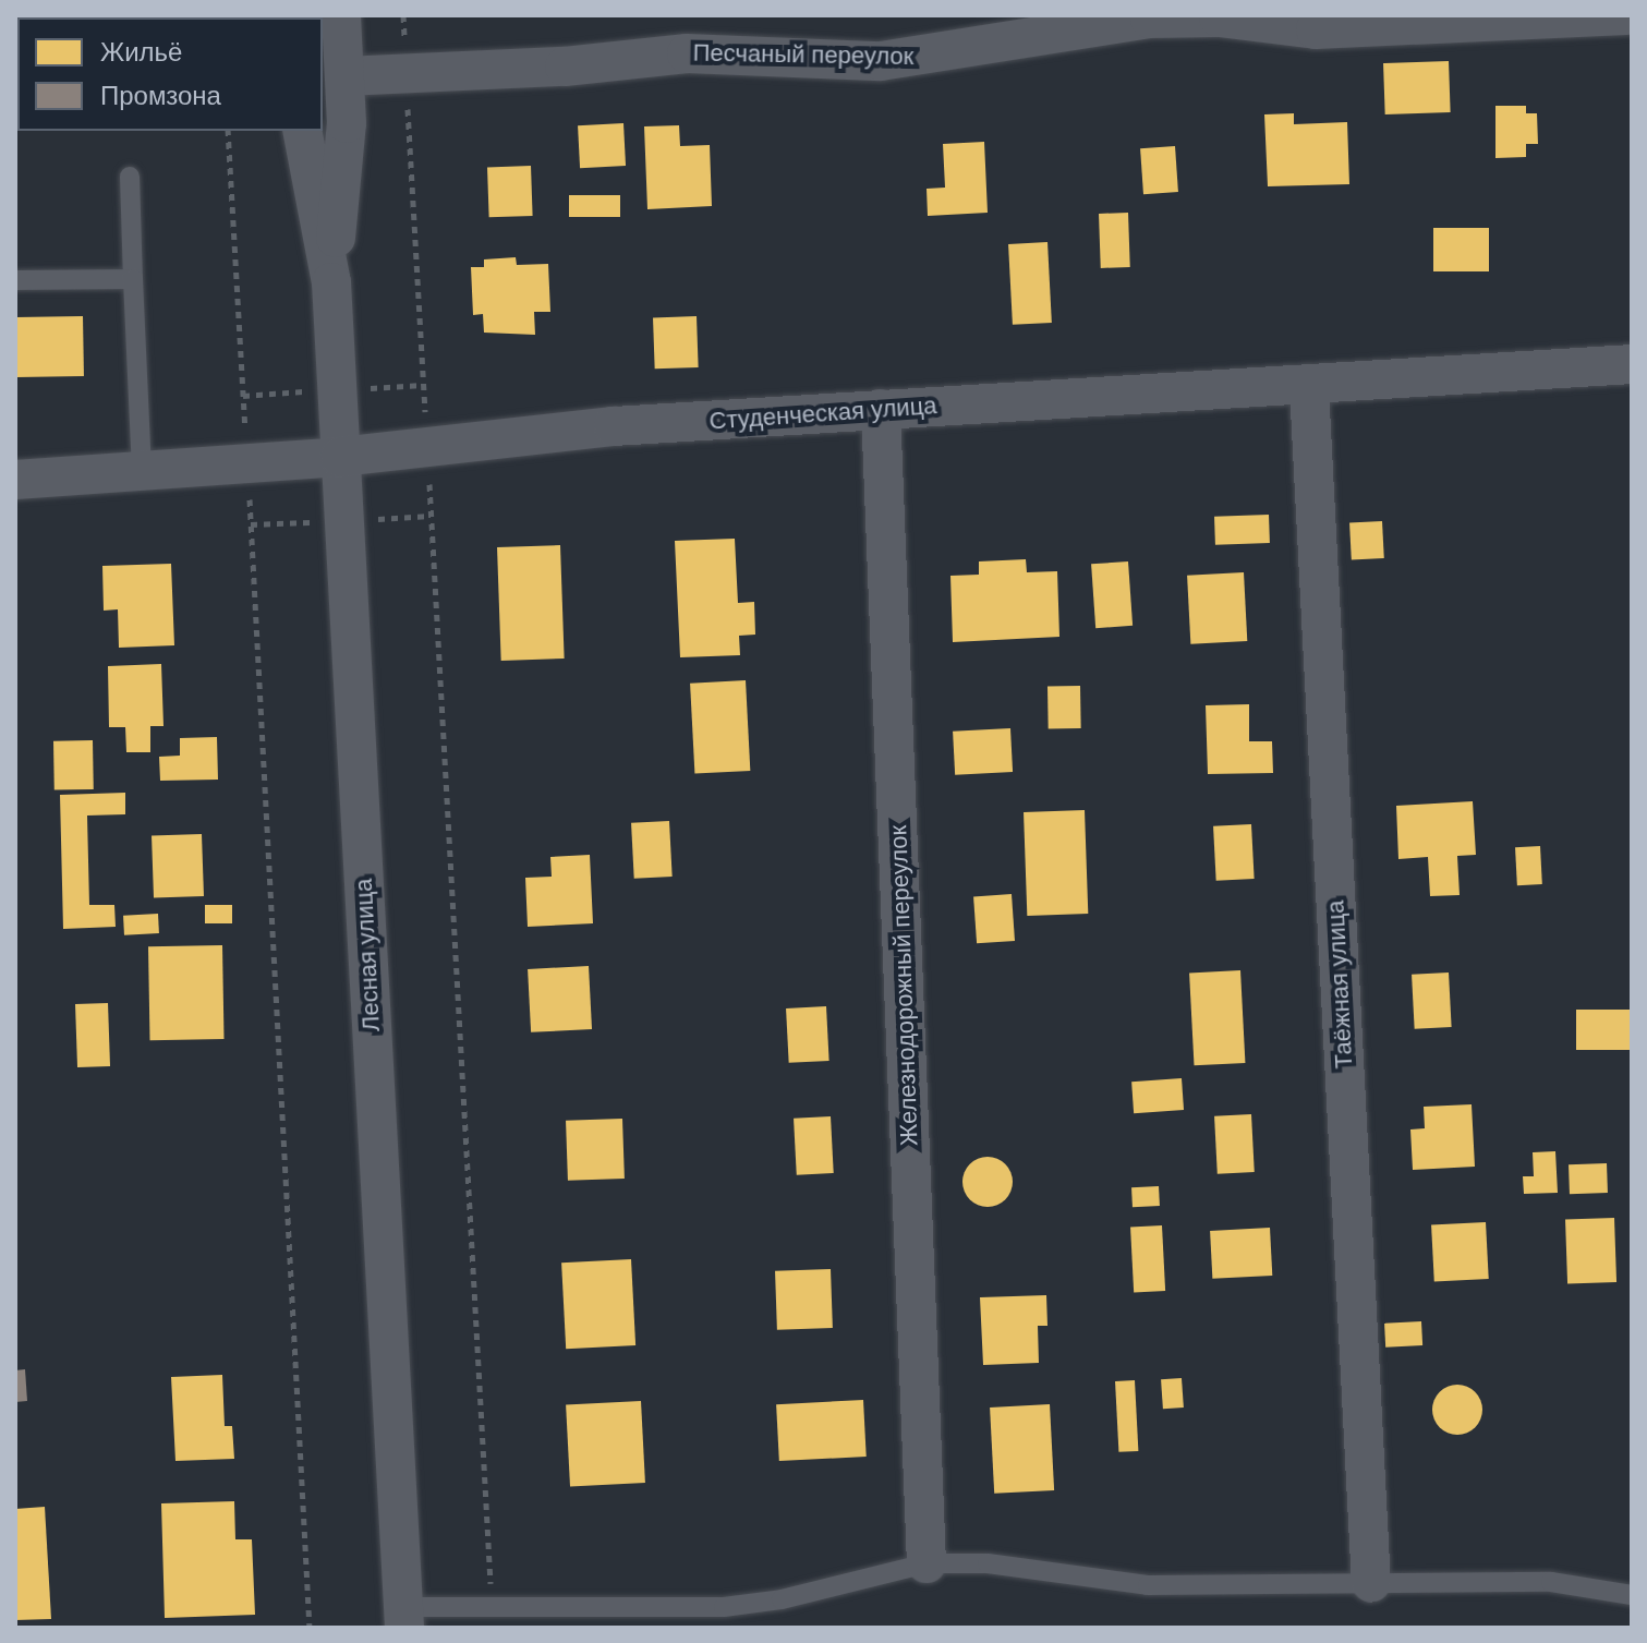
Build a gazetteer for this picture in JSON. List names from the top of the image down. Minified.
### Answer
{"streets":{"street":["Песчаный переулок","Студенческая улица","Лесная улица","Таёжная улица","Железнодорожный переулок"]},"crossings":[["Песчаный переулок","Лесная улица"],["Студенческая улица","Лесная улица"],["Студенческая улица","Таёжная улица"],["Студенческая улица","Железнодорожный переулок"]],"legend":["Жильё","Промзона"]}
